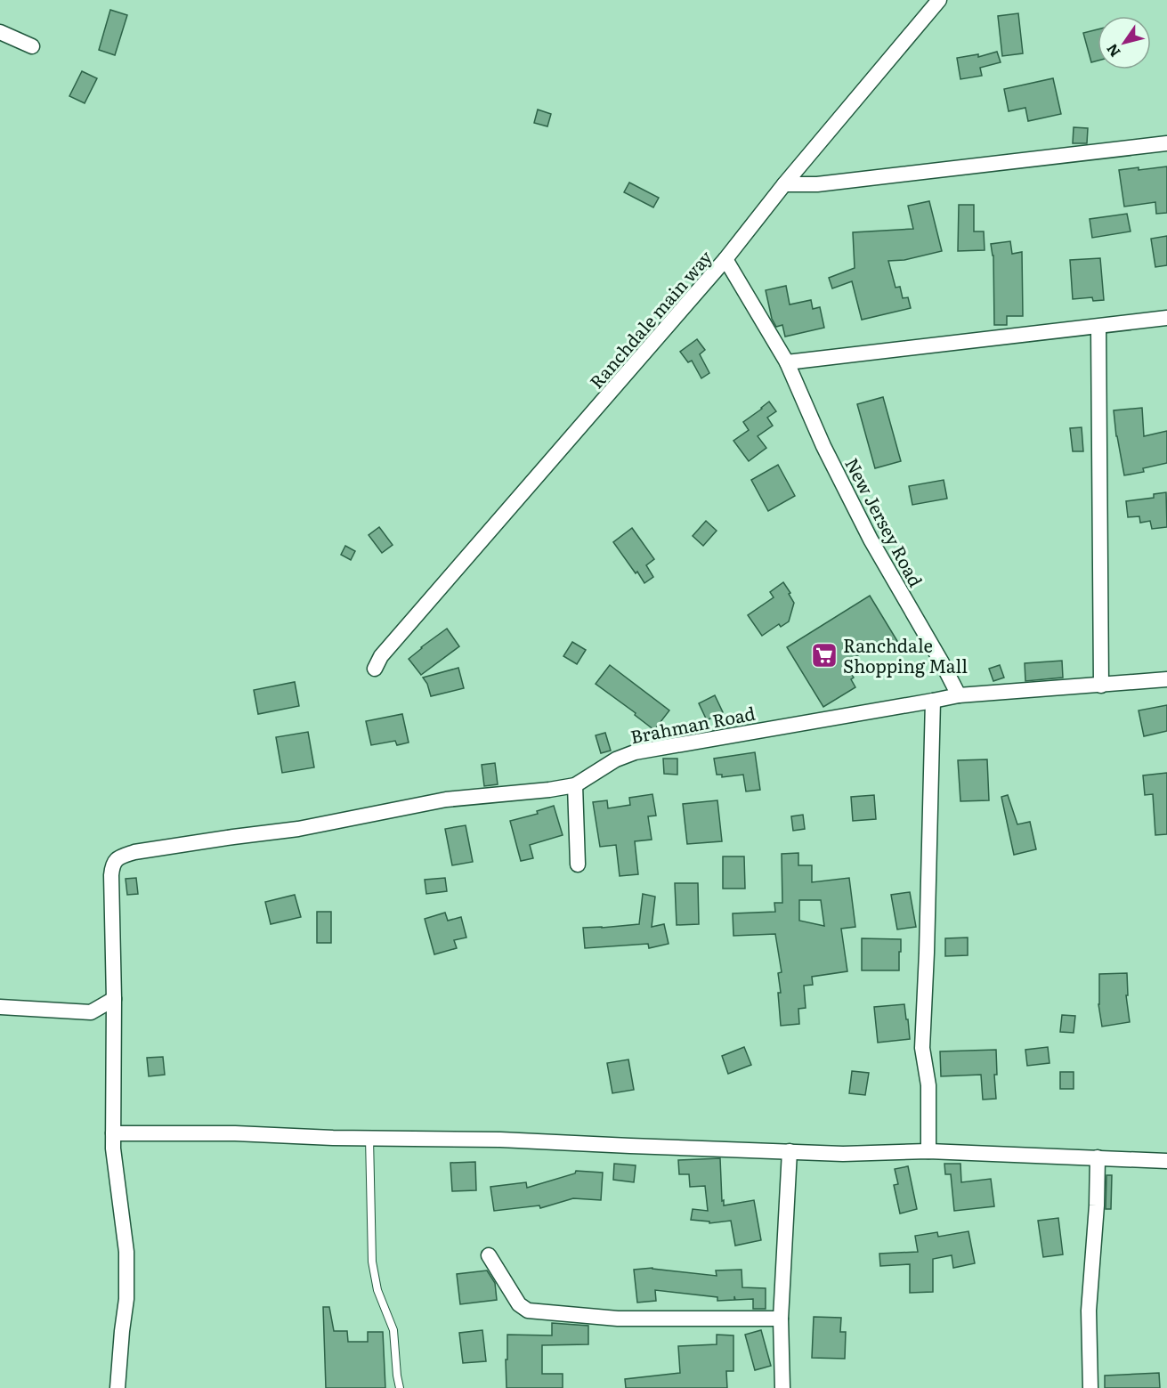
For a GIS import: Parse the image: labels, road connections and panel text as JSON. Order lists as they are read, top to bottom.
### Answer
{
  "streets": {
    "street": ["Ranchdale main way", "New Jersey Road", "Brahman Road"]
  },
  "crossings": [
    ["Ranchdale main way", "New Jersey Road"],
    ["New Jersey Road", "Brahman Road"]
  ],
  "places": {
    "supermarket": ["Ranchdale Shopping Mall"]
  },
  "north": "bottom left"
}
